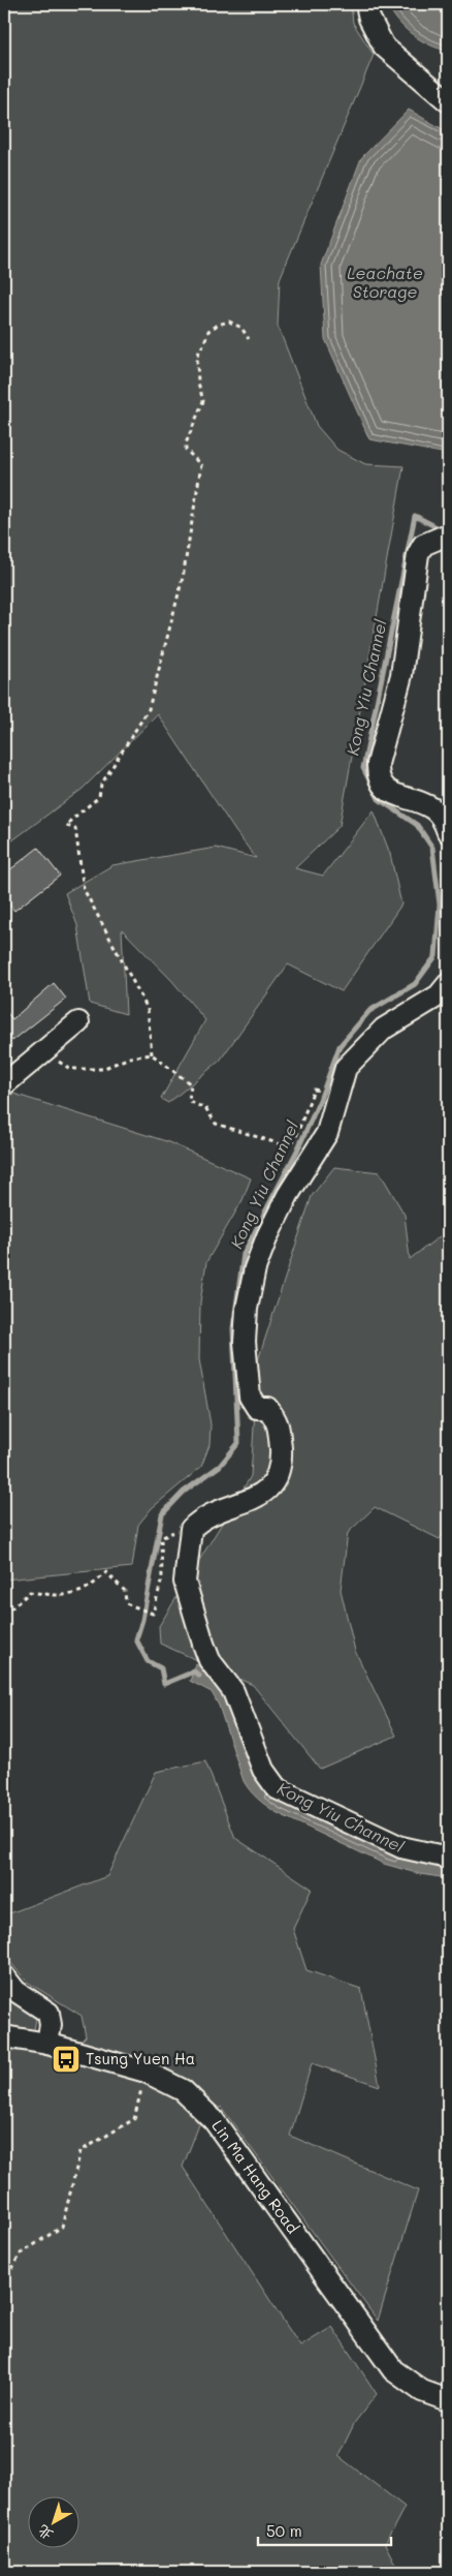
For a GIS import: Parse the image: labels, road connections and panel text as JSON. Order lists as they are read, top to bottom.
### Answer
{
  "streets": {
    "street": ["Lin Ma Hang Road"]
  },
  "water": ["Leachate Storage", "Kong Yiu Channel"],
  "places": {
    "bus stop": ["Tsung Yuen Ha"]
  },
  "scale_bar": "50 m",
  "north": "bottom left"
}
